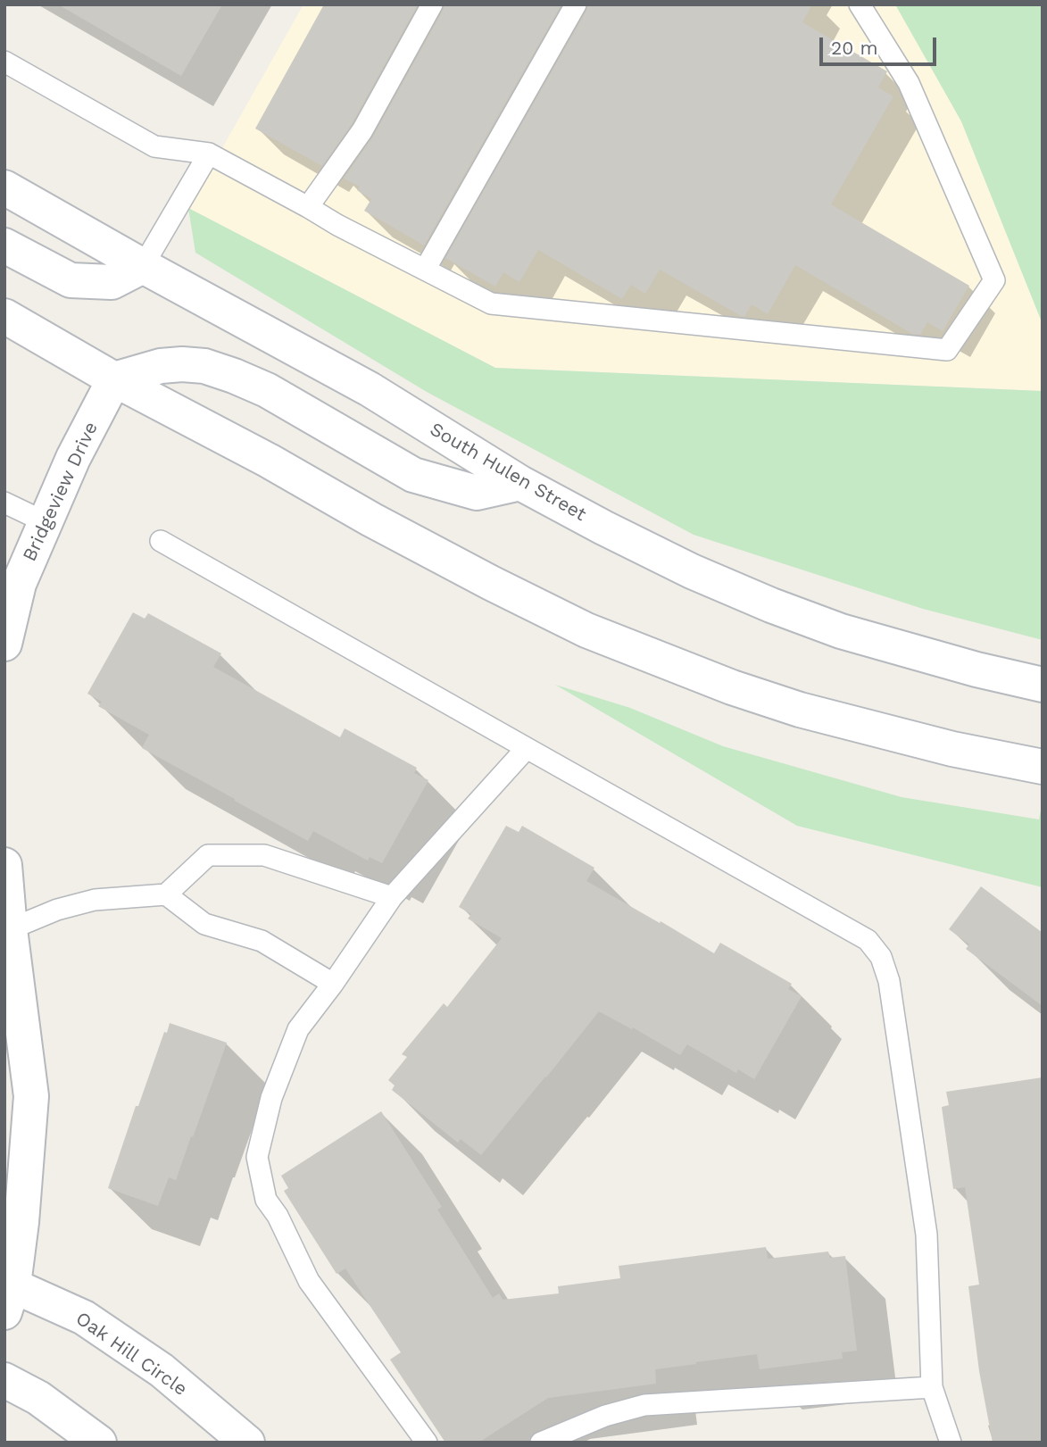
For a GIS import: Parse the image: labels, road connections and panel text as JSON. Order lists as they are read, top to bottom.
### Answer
{
  "streets": {
    "main road": ["South Hulen Street", "Bridgeview Drive", "Oak Hill Circle"]
  },
  "scale_bar": "20 m"
}
